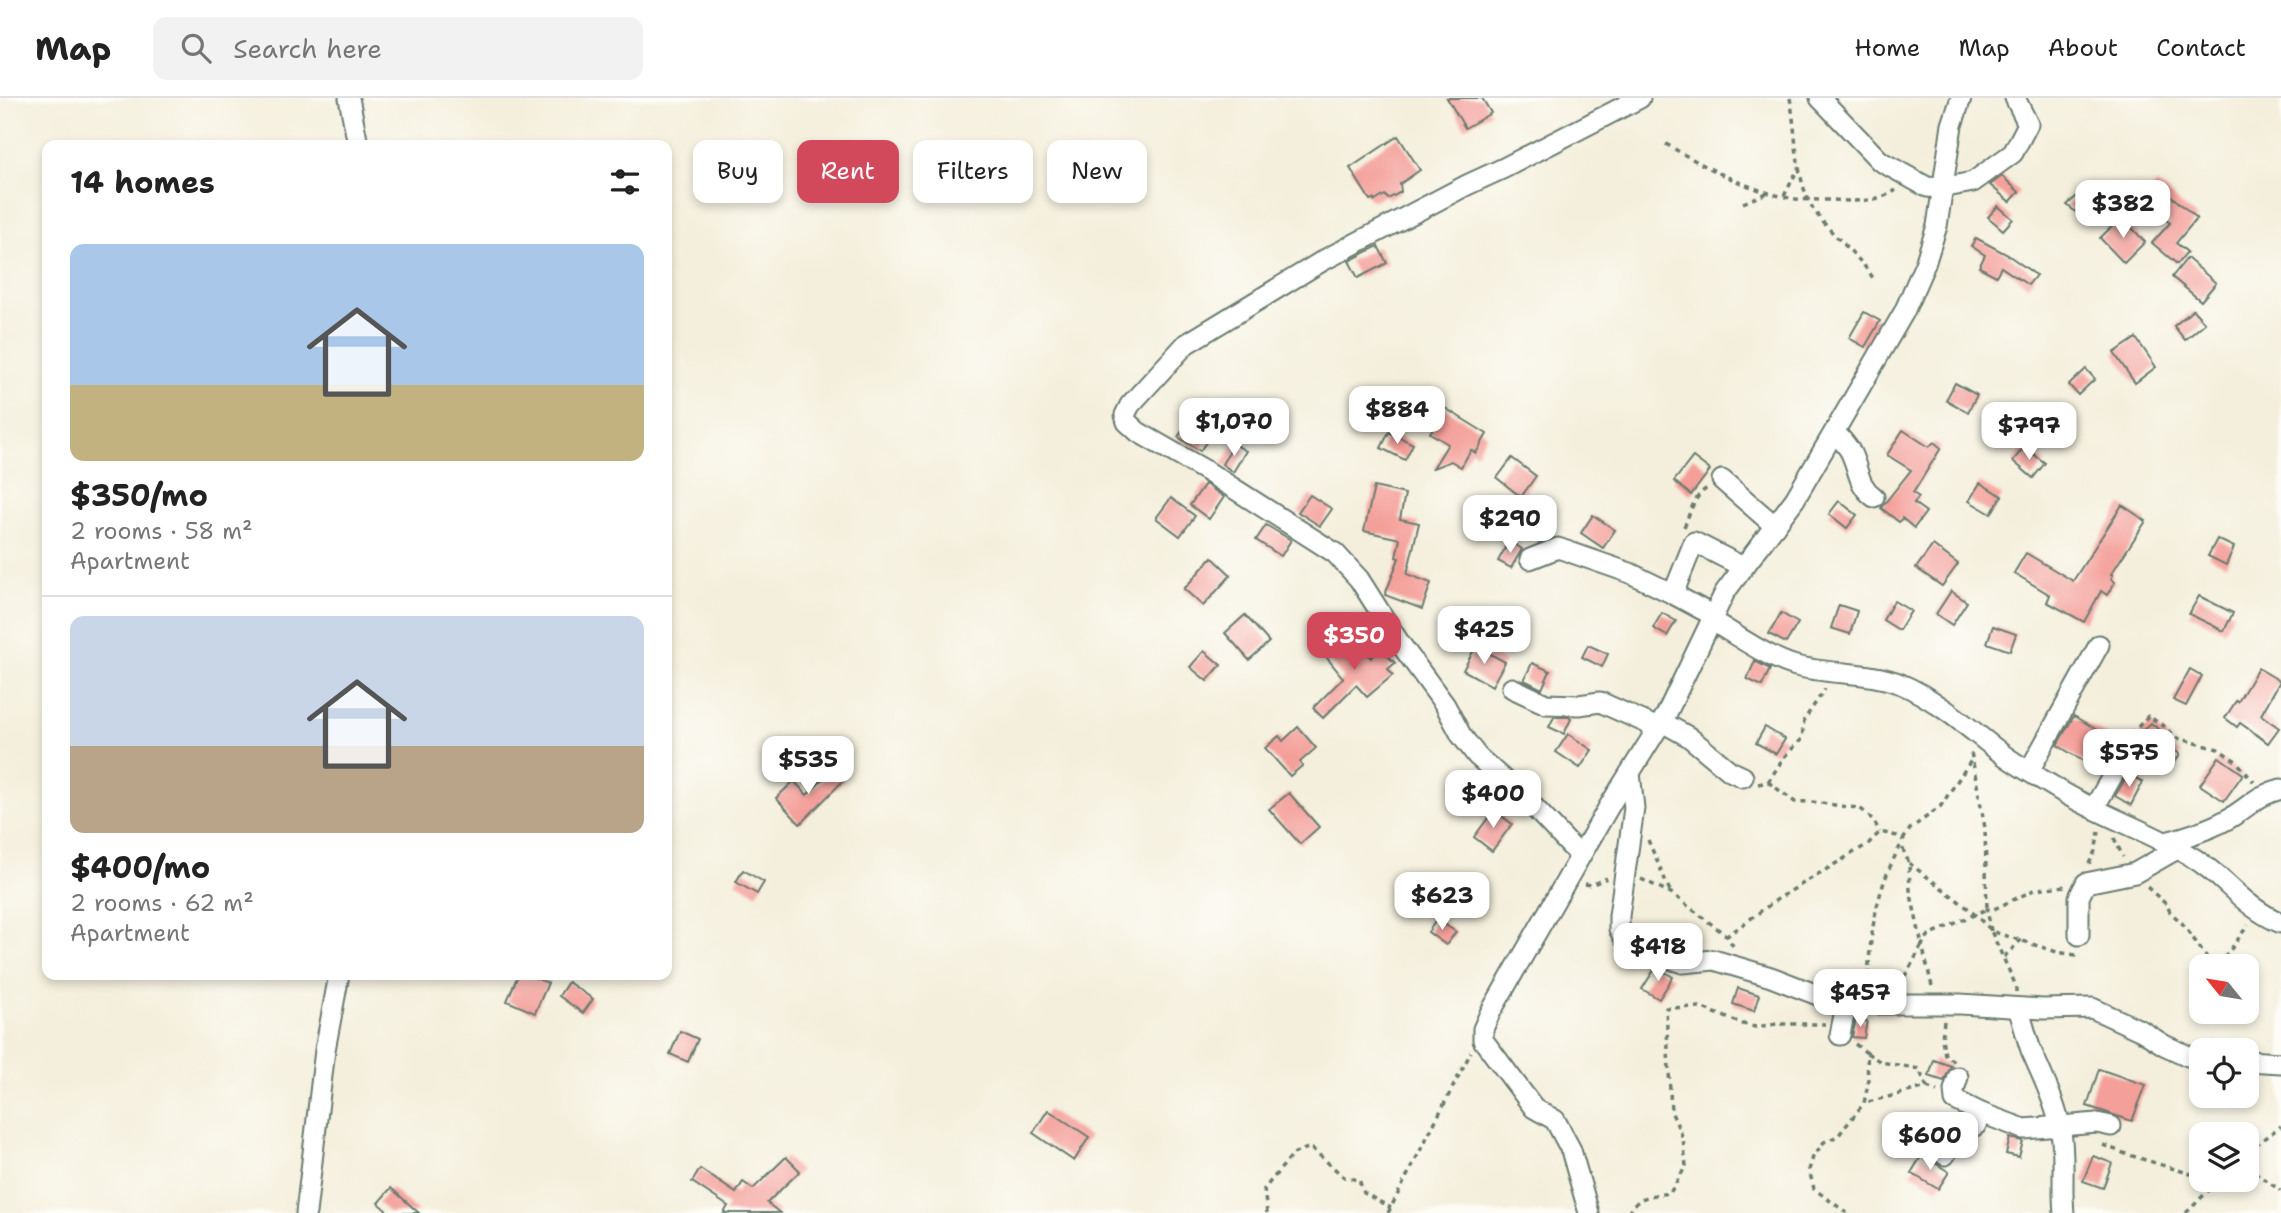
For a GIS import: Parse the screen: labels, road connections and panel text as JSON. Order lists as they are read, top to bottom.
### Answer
{
  "north": "top left",
  "page": {
    "header": "Map",
    "search": "Search here",
    "nav": [
      "Home",
      "Map",
      "About",
      "Contact"
    ],
    "chip": [
      "Buy",
      "Rent",
      "Filters",
      "New"
    ],
    "heading": "14 homes",
    "price": [
      "$382",
      "$884",
      "$1,070",
      "$797",
      "$290",
      "$425",
      "$350",
      "$575",
      "$535",
      "$400",
      "$623",
      "$418",
      "$457",
      "$600"
    ],
    "list": [
      {
        "name": "$350/mo",
        "note": "2 rooms · 58 m² · Apartment"
      },
      {
        "name": "$400/mo",
        "note": "2 rooms · 62 m² · Apartment"
      }
    ]
  }
}
